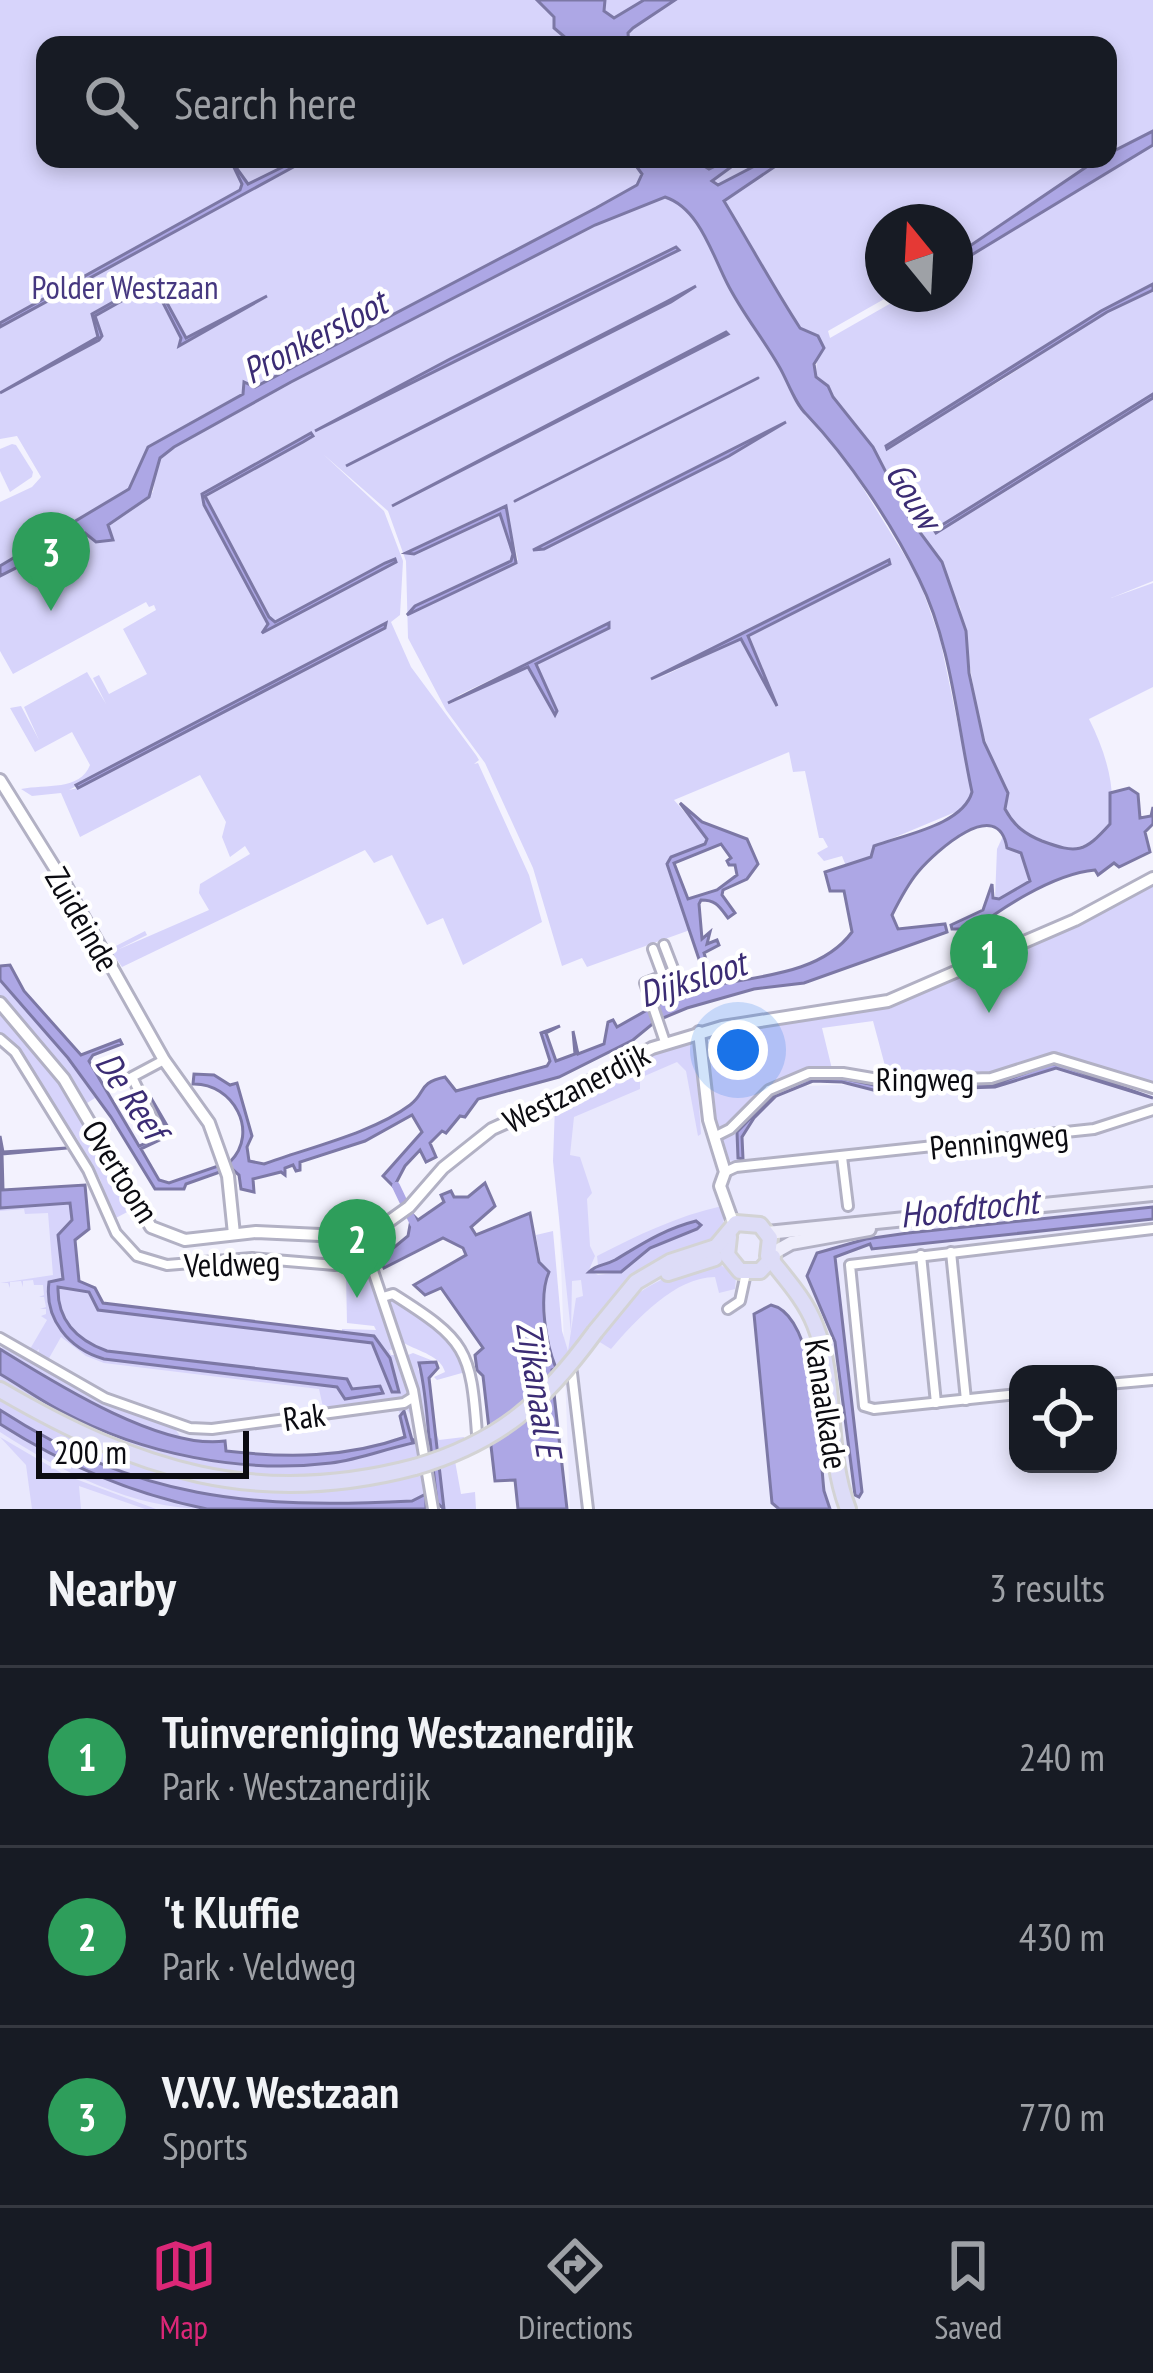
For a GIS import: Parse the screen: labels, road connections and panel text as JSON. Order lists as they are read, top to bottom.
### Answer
{
  "streets": {
    "main road": ["Kanaalkade"],
    "street": [
      "Zuideinde",
      "Ringweg",
      "Westzanerdijk",
      "Penningweg",
      "Overtoom",
      "Veldweg",
      "Rak"
    ]
  },
  "crossings": [
    ["Zuideinde", "Overtoom"],
    ["Westzanerdijk", "Overtoom"]
  ],
  "water": [
    "Pronkersloot",
    "Gouw",
    "Dijksloot",
    "De Reef",
    "Hoofdtocht",
    "Zijkanaal E"
  ],
  "parks": ["Polder Westzaan"],
  "scale_bar": "200 m",
  "north": "top",
  "page": {
    "search": "Search here",
    "pins": ["3", "1", "2"],
    "scale": "200 m",
    "heading": ["Nearby", "3 results"],
    "list": [
      {
        "mark": "1",
        "name": "Tuinvereniging Westzanerdijk",
        "note": "Park · Westzanerdijk",
        "value": "240 m"
      },
      {
        "mark": "2",
        "name": "'t Kluffie",
        "note": "Park · Veldweg",
        "value": "430 m"
      },
      {
        "mark": "3",
        "name": "V.V.V. Westzaan",
        "note": "Sports",
        "value": "770 m"
      }
    ],
    "nav": ["Map", "Directions", "Saved"]
  }
}
